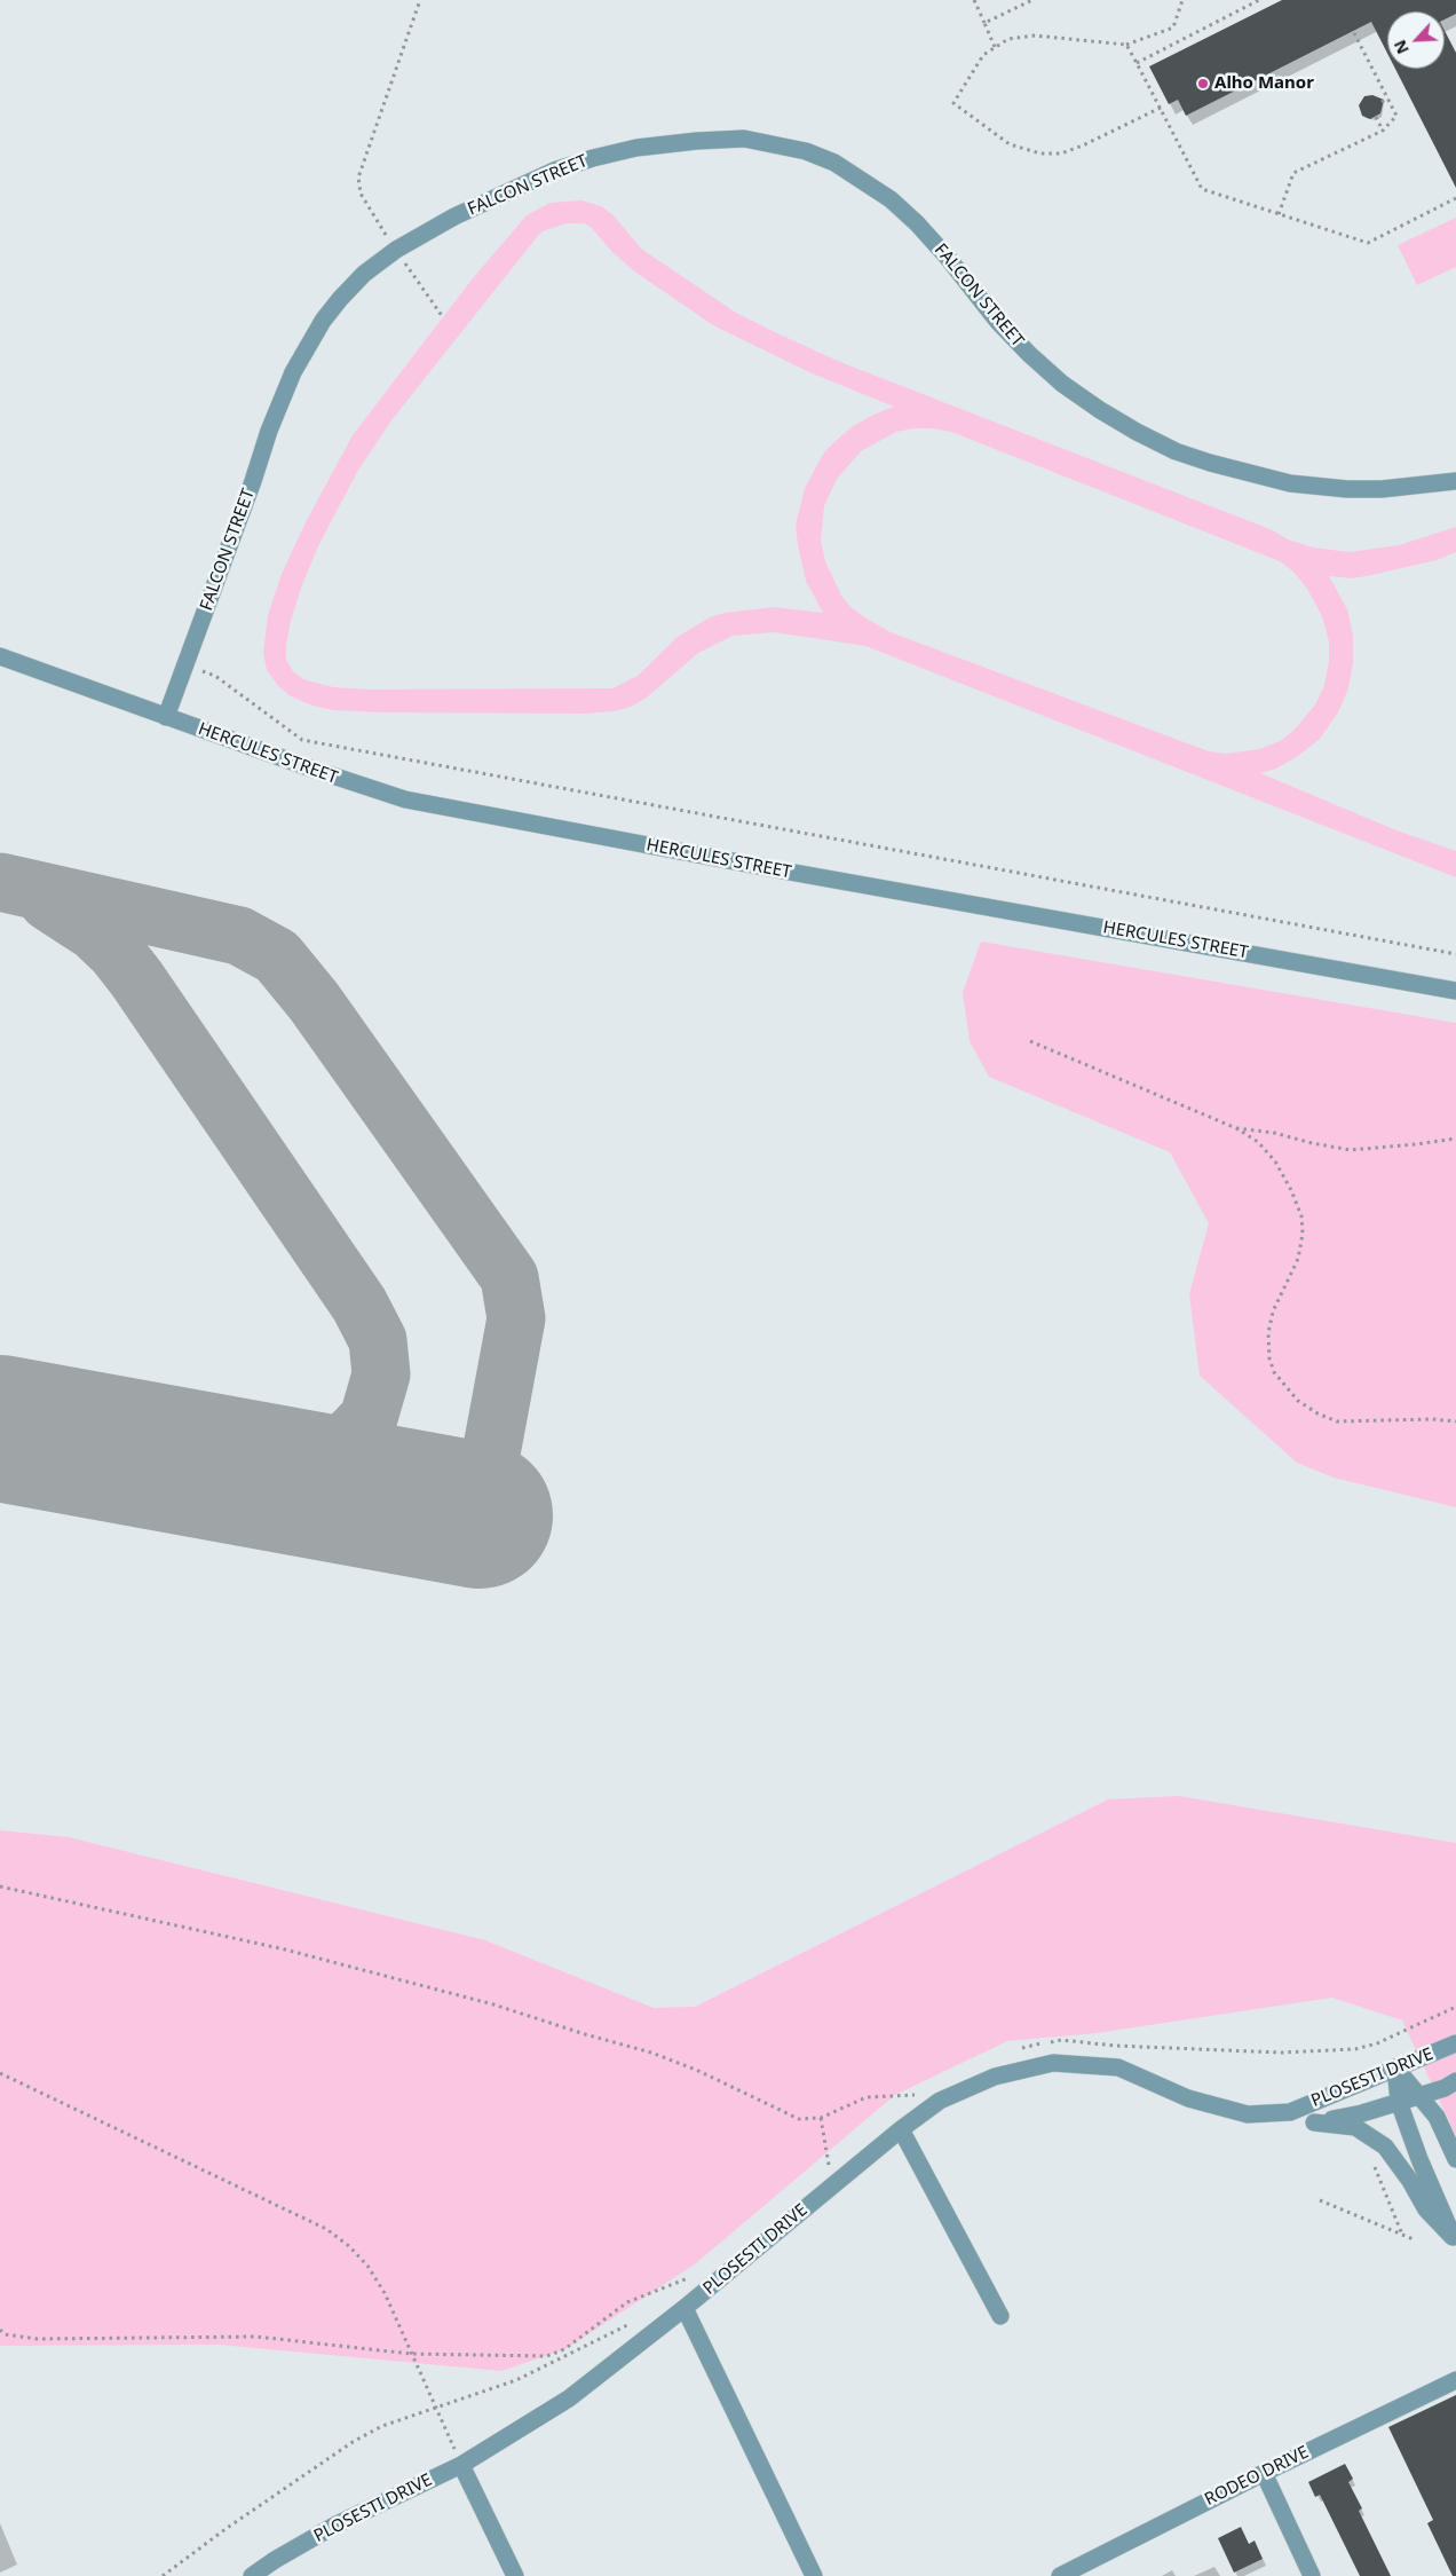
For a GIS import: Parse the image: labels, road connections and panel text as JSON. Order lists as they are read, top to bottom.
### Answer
{
  "streets": {
    "street": [
      "FALCON STREET",
      "HERCULES STREET",
      "PLOSESTI DRIVE",
      "RODEO DRIVE"
    ]
  },
  "crossings": [
    ["FALCON STREET", "HERCULES STREET"]
  ],
  "places": ["Alho Manor"],
  "north": "bottom left"
}
